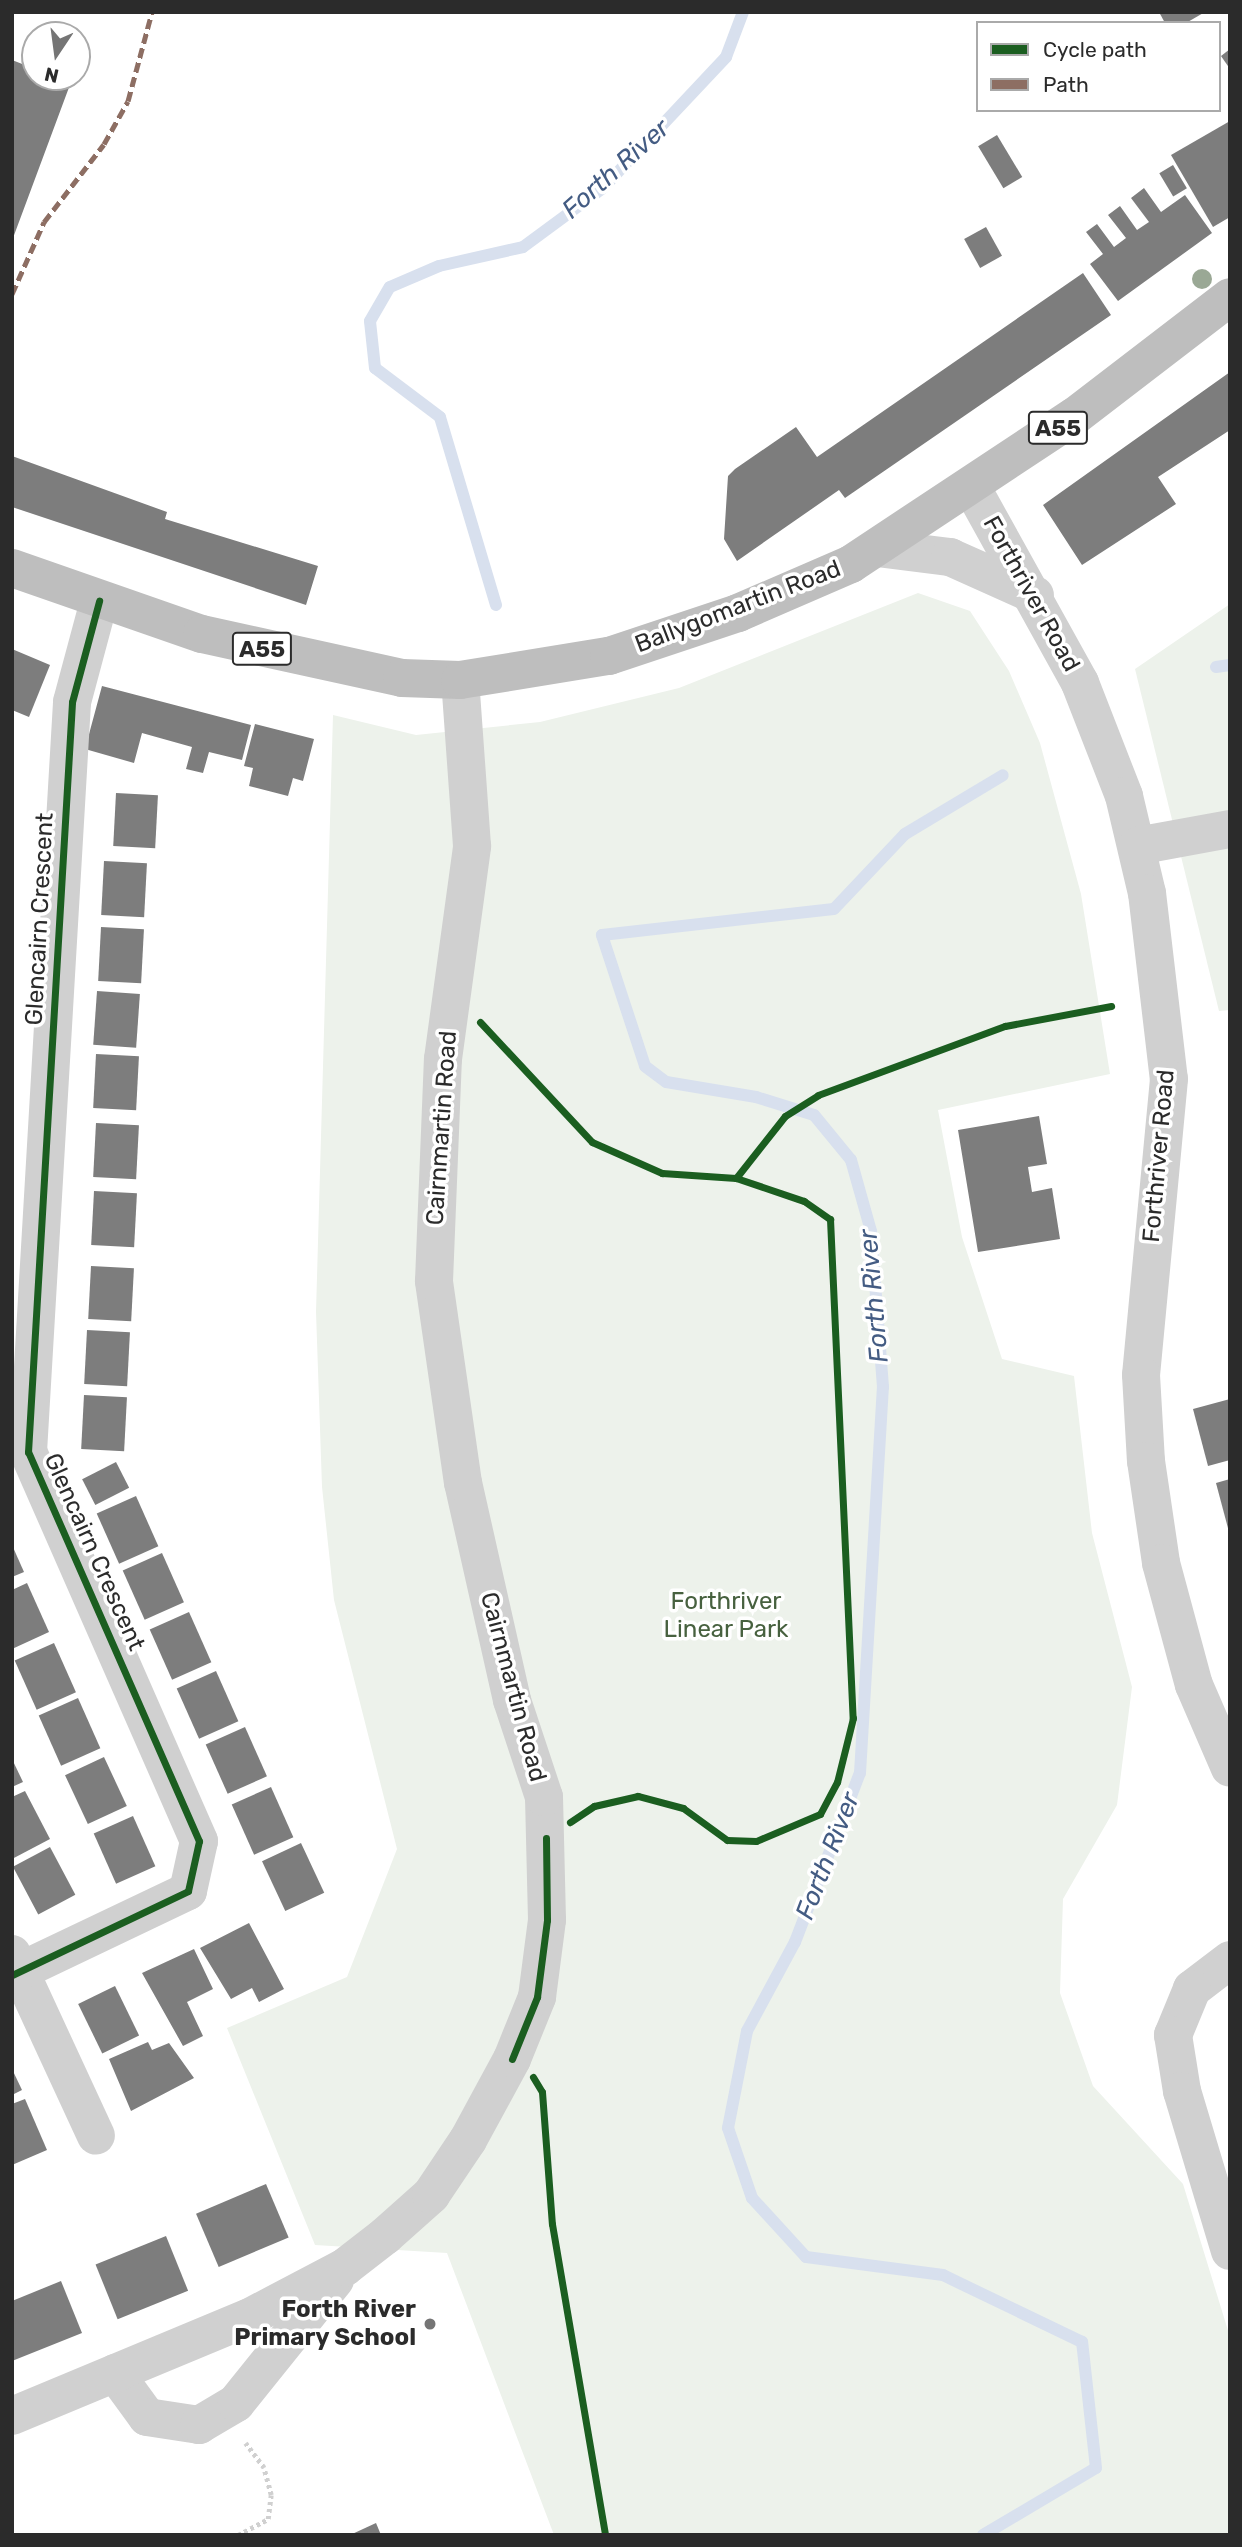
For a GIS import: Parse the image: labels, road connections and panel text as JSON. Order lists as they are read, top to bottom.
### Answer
{
  "streets": {
    "highway": ["A55", "Ballygomartin Road"],
    "street": ["Forthriver Road", "Glencairn Crescent", "Cairnmartin Road"]
  },
  "crossings": [
    ["Forthriver Road", "Ballygomartin Road"],
    ["Ballygomartin Road", "Glencairn Crescent"],
    ["Ballygomartin Road", "Cairnmartin Road"]
  ],
  "water": ["Forth River"],
  "parks": ["Forthriver Linear Park"],
  "places": ["Forth River Primary School"],
  "legend": ["Cycle path", "Path"],
  "north": "bottom"
}
